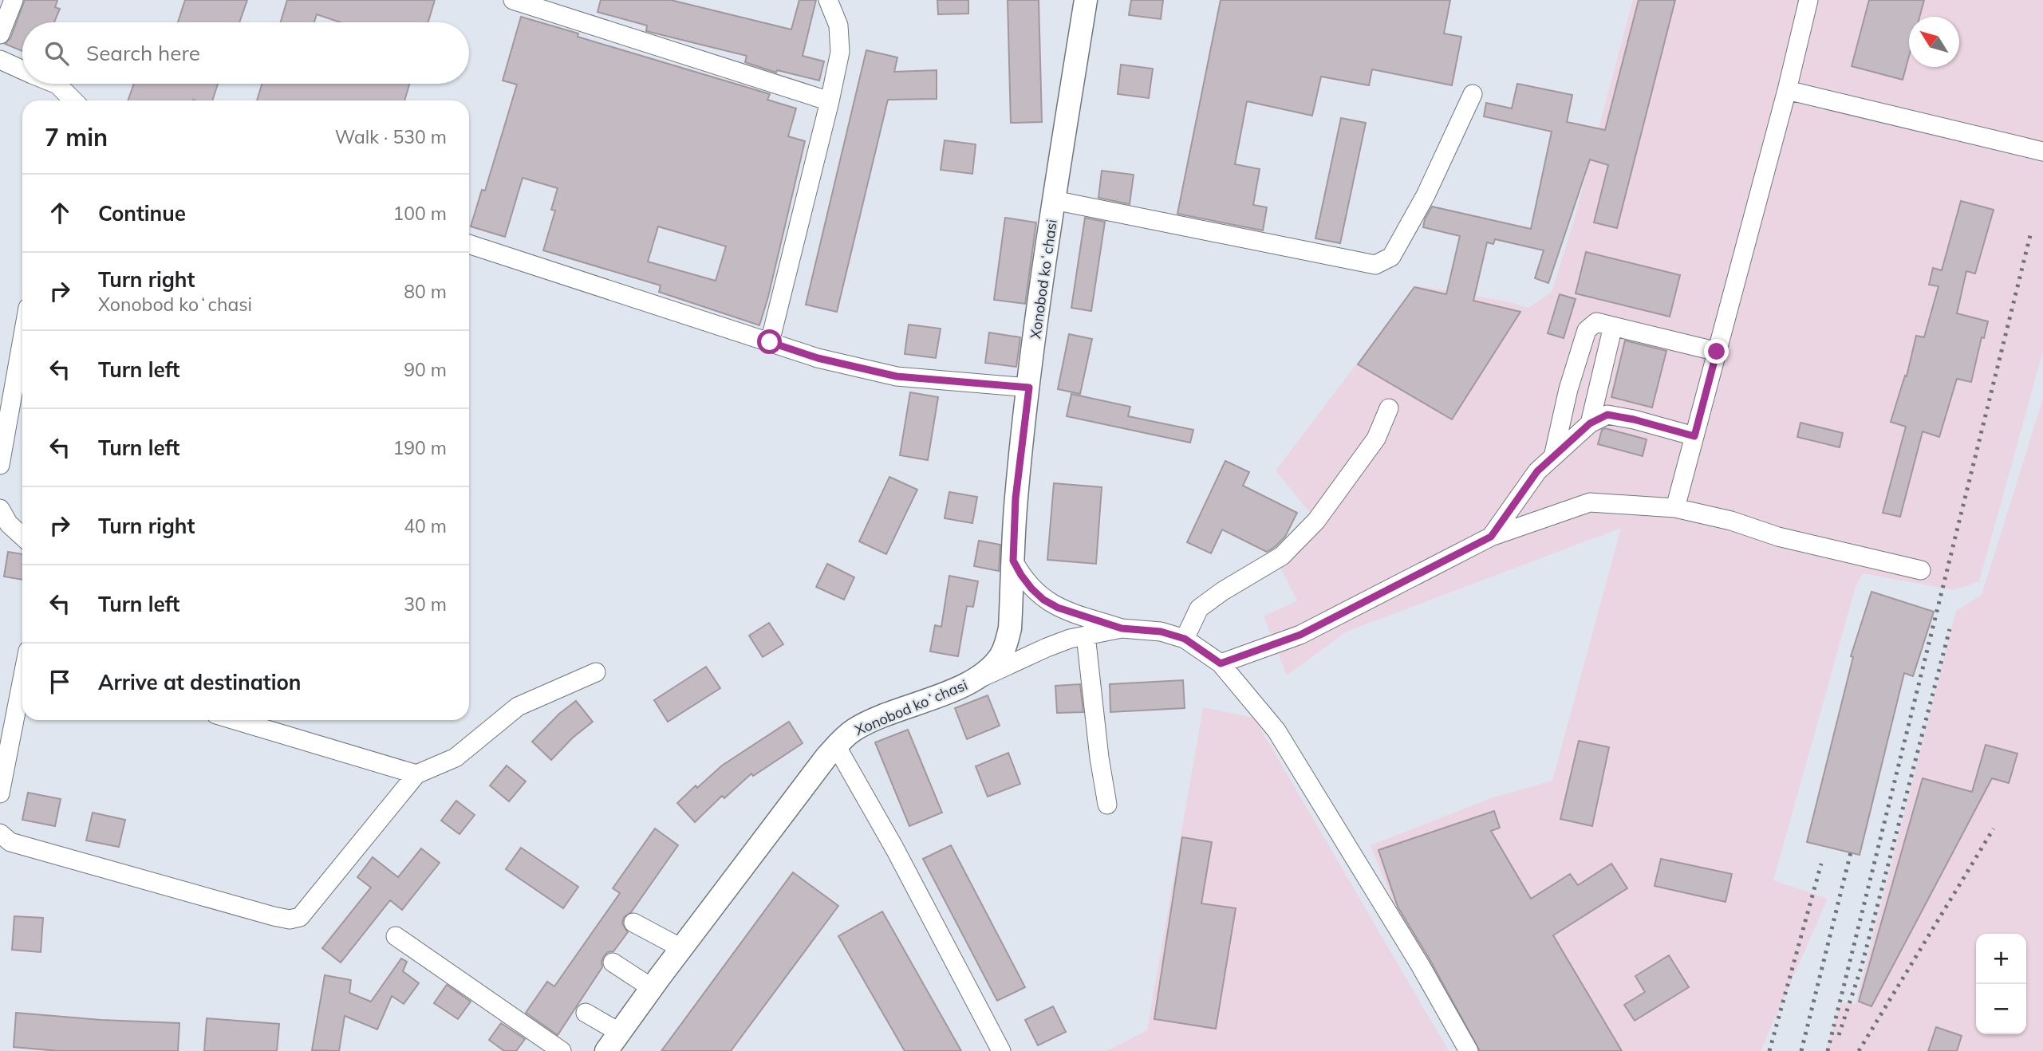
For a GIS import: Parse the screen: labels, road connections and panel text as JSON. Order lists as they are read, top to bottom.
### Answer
{
  "streets": {
    "main road": ["Xonobod koʻchasi"]
  },
  "north": "top left",
  "page": {
    "search": "Search here",
    "heading": ["7 min", "Walk · 530 m"],
    "list": [
      ["Continue", "100 m"],
      ["Turn right", "Xonobod koʻchasi", "80 m"],
      ["Turn left", "90 m"],
      ["Turn left", "190 m"],
      ["Turn right", "40 m"],
      ["Turn left", "30 m"],
      "Arrive at destination"
    ],
    "map_buttons": ["+", "−"]
  }
}
